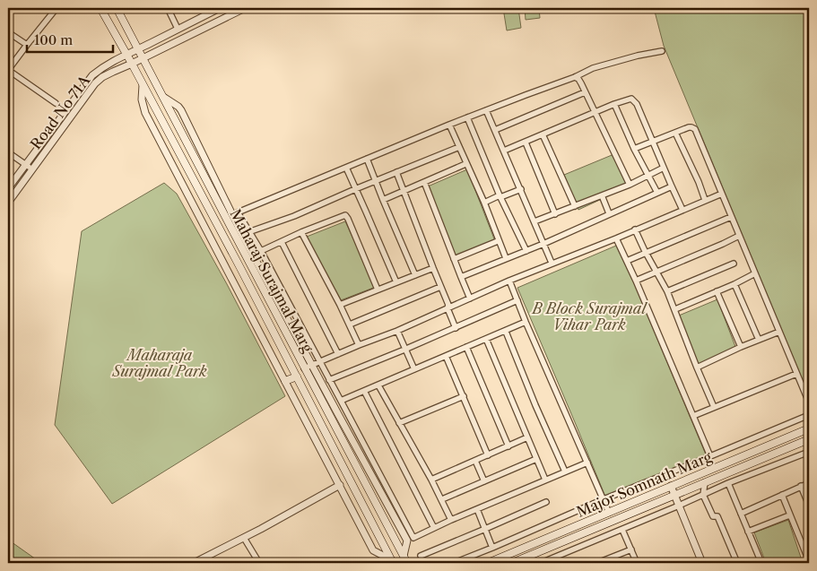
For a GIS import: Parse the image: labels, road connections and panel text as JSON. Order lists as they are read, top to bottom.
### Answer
{
  "streets": {
    "main road": ["Maharaj Surajmal Marg", "Major Somnath Marg"],
    "street": ["Road No 71A"]
  },
  "crossings": [
    ["Road No 71A", "Maharaj Surajmal Marg"]
  ],
  "parks": ["B Block Surajmal Vihar Park", "Maharaja Surajmal Park"],
  "scale_bar": "100 m"
}
